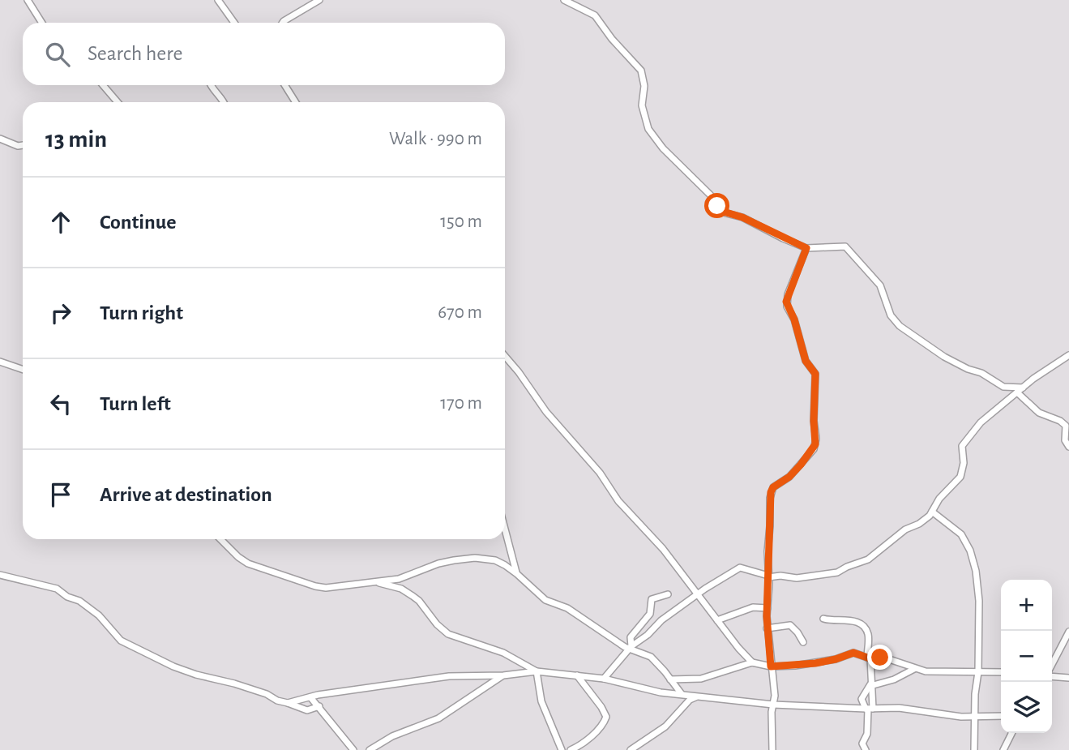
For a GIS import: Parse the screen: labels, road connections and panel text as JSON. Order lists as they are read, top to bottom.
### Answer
{
  "page": {
    "search": "Search here",
    "heading": ["13 min", "Walk · 990 m"],
    "list": [
      ["Continue", "150 m"],
      ["Turn right", "670 m"],
      ["Turn left", "170 m"],
      "Arrive at destination"
    ],
    "map_buttons": ["+", "−"]
  }
}
